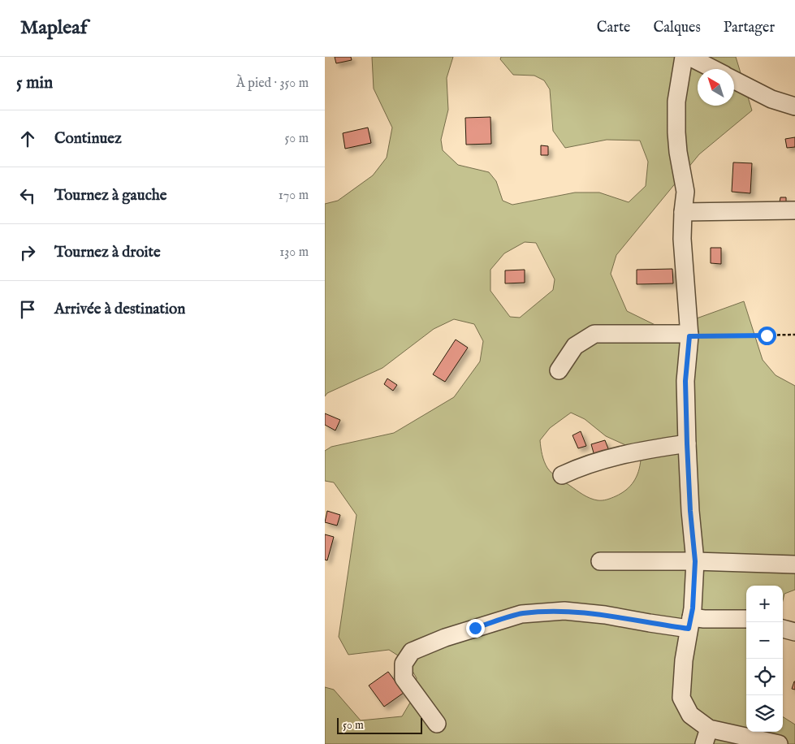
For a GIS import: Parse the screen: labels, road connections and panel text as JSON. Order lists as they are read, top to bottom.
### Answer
{
  "scale_bar": "50 m",
  "north": "top left",
  "page": {
    "header": "Mapleaf",
    "nav": ["Carte", "Calques", "Partager"],
    "heading": ["5 min", "À pied · 350 m"],
    "list": [
      ["Continuez", "50 m"],
      ["Tournez à gauche", "170 m"],
      ["Tournez à droite", "130 m"],
      "Arrivée à destination"
    ],
    "map_buttons": ["+", "−"],
    "scale": "50 m"
  }
}
